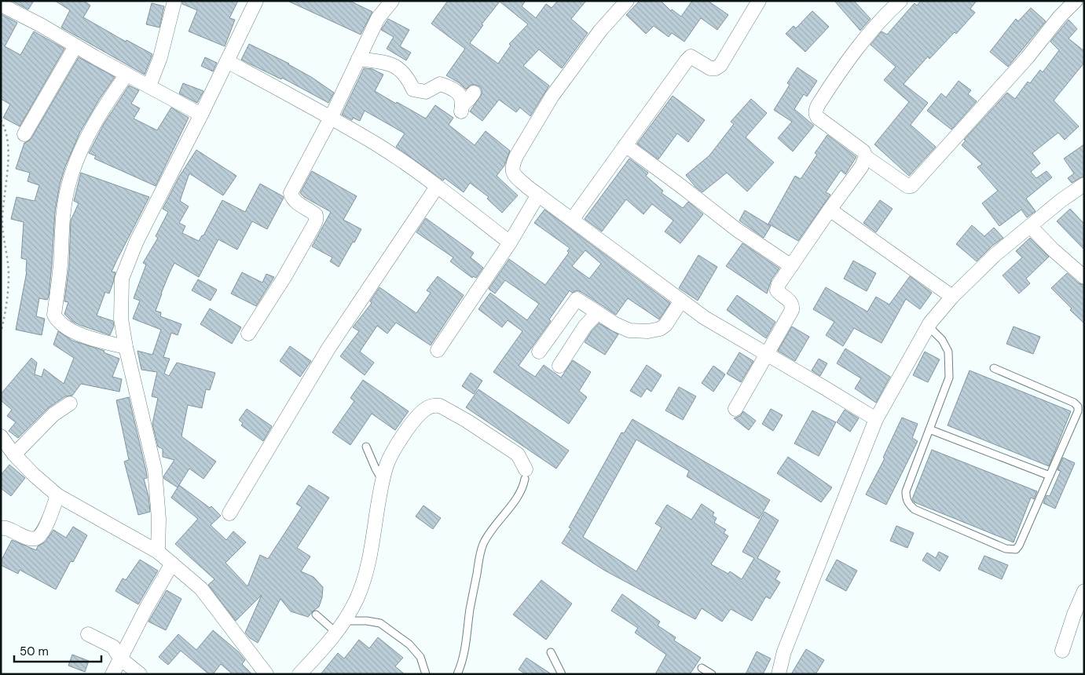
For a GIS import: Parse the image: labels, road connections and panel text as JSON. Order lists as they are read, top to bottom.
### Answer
{
  "scale_bar": "50 m"
}
